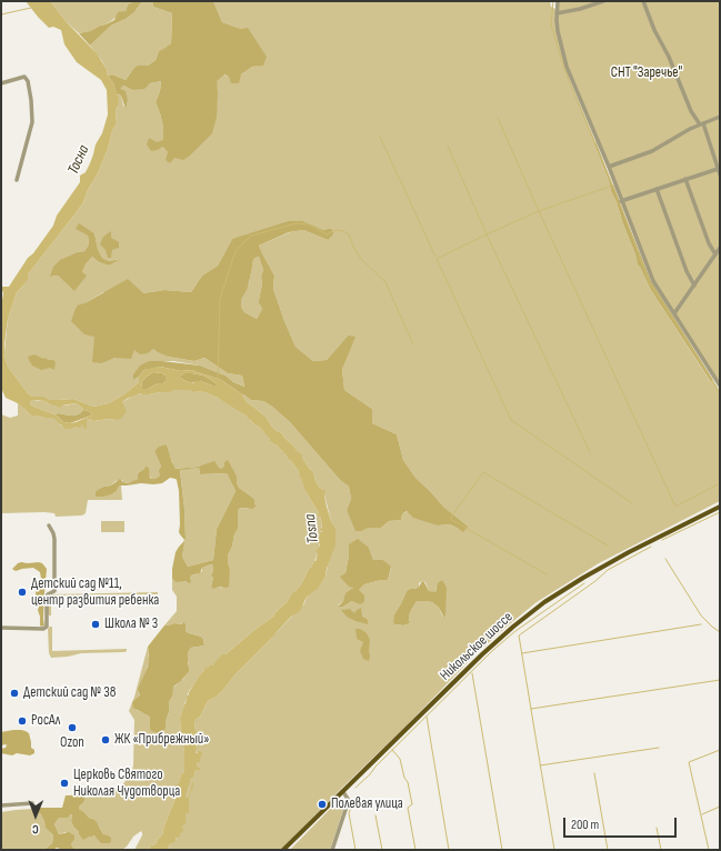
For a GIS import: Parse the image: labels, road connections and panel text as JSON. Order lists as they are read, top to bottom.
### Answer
{
  "streets": {
    "main road": ["Никольское шоссе"]
  },
  "water": ["Тосна", "Tosna"],
  "parks": ["СНТ \"Заречье\""],
  "places": [
    "Детский сад №11, центр развития ребенка",
    "Школа № 3",
    "Детский сад № 38",
    "РосАл",
    "Ozon",
    "ЖК «Прибрежный»",
    "Церковь Святого Николая Чудотворца",
    "Полевая улица"
  ],
  "scale_bar": "200 m",
  "north": "bottom"
}
